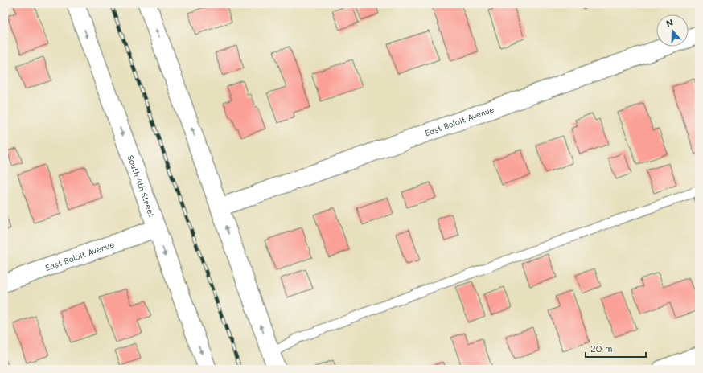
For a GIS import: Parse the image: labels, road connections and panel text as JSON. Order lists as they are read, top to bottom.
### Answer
{
  "streets": {
    "street": ["East Beloit Avenue", "South 4th Street"]
  },
  "crossings": [
    ["East Beloit Avenue", "South 4th Street"]
  ],
  "scale_bar": "20 m",
  "north": "top"
}
